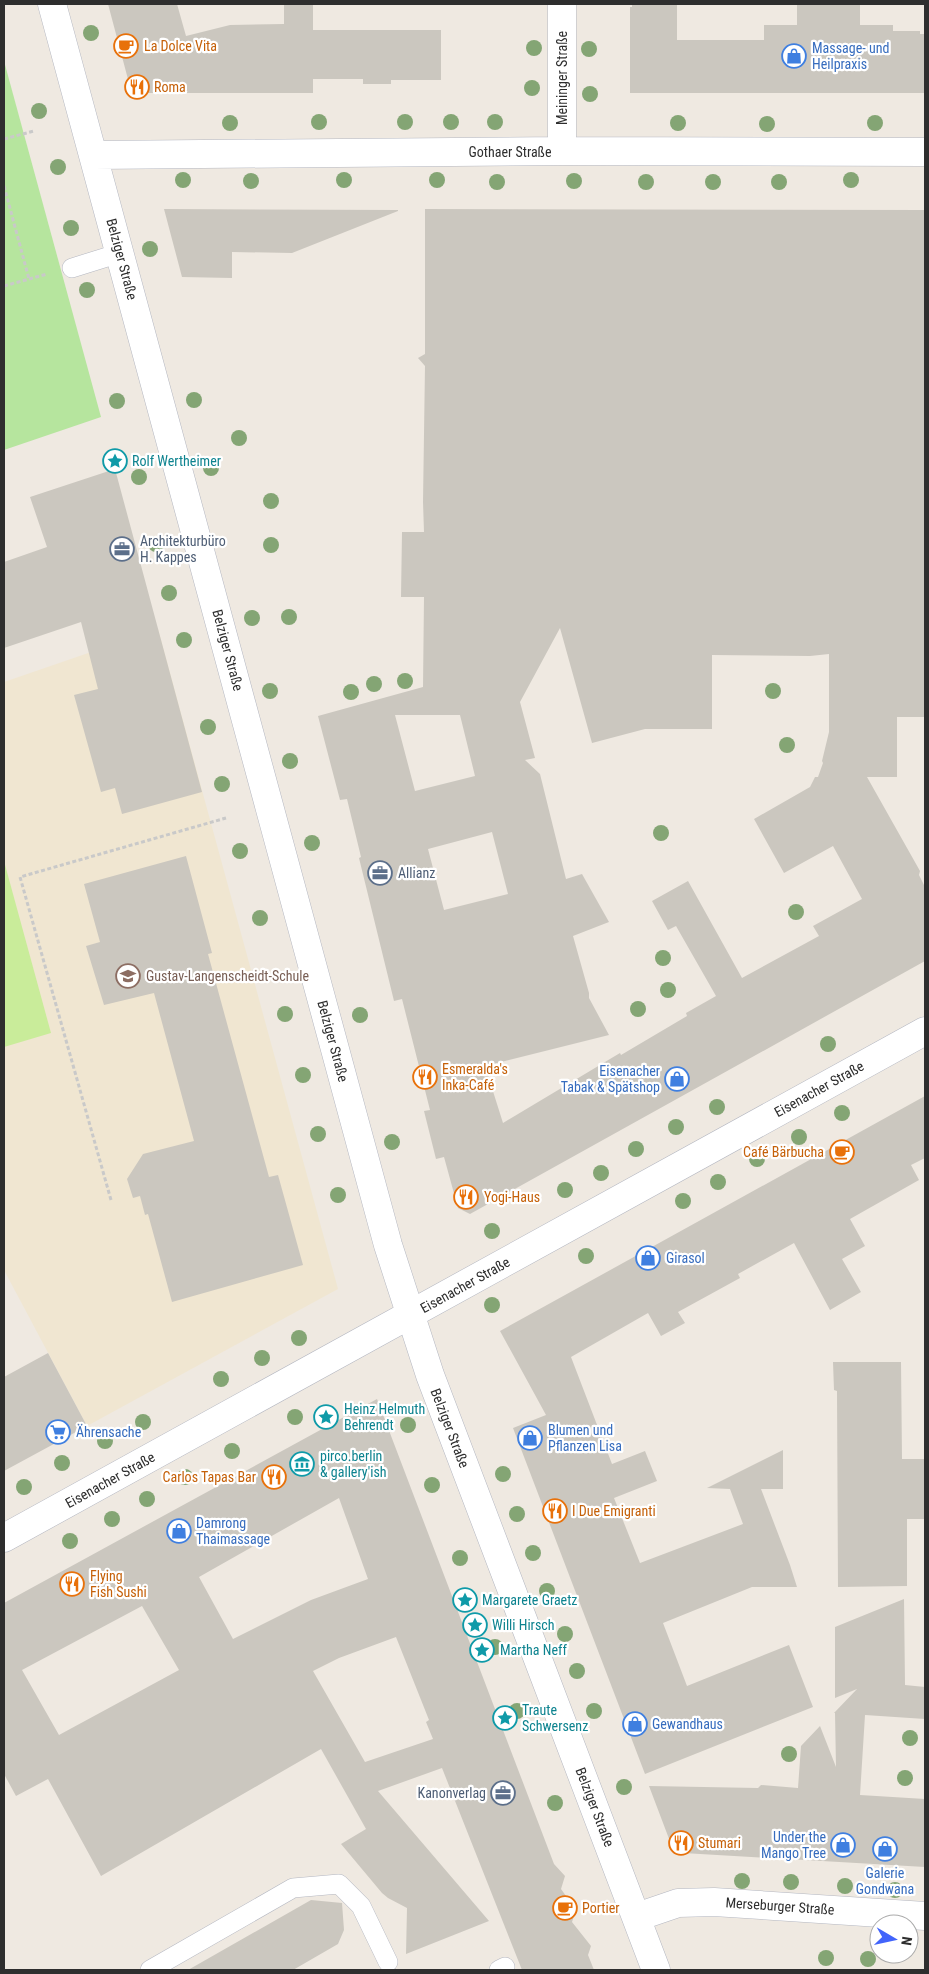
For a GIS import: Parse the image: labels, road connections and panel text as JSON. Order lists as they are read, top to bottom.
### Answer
{
  "streets": {
    "street": [
      "Meininger Straße",
      "Gothaer Straße",
      "Belziger Straße",
      "Eisenacher Straße",
      "Merseburger Straße"
    ]
  },
  "crossings": [
    ["Meininger Straße", "Gothaer Straße"],
    ["Gothaer Straße", "Belziger Straße"],
    ["Belziger Straße", "Eisenacher Straße"],
    ["Belziger Straße", "Merseburger Straße"]
  ],
  "places": {
    "cafe": ["La Dolce Vita", "Café Bärbucha", "Portier"],
    "shop": [
      "Massage- und Heilpraxis",
      "Eisenacher Tabak & Spätshop",
      "Girasol",
      "Blumen und Pflanzen Lisa",
      "Damrong Thaimassage",
      "Gewandhaus",
      "Under the Mango Tree",
      "Galerie Gondwana"
    ],
    "restaurant": [
      "Roma",
      "Esmeralda's Inka-Café",
      "Yogi-Haus",
      "Carlos Tapas Bar",
      "I Due Emigranti",
      "Flying Fish Sushi",
      "Stumari"
    ],
    "place": [
      "Rolf Wertheimer",
      "Heinz Helmuth Behrendt",
      "Margarete Graetz",
      "Willi Hirsch",
      "Martha Neff",
      "Traute Schwersenz"
    ],
    "office": ["Architekturbüro H. Kappes", "Allianz", "Kanonverlag"],
    "school or university": ["Gustav-Langenscheidt-Schule"],
    "supermarket": ["Ährensache"],
    "museum": ["pirco.berlin & gallery'ish"]
  },
  "north": "right"
}
